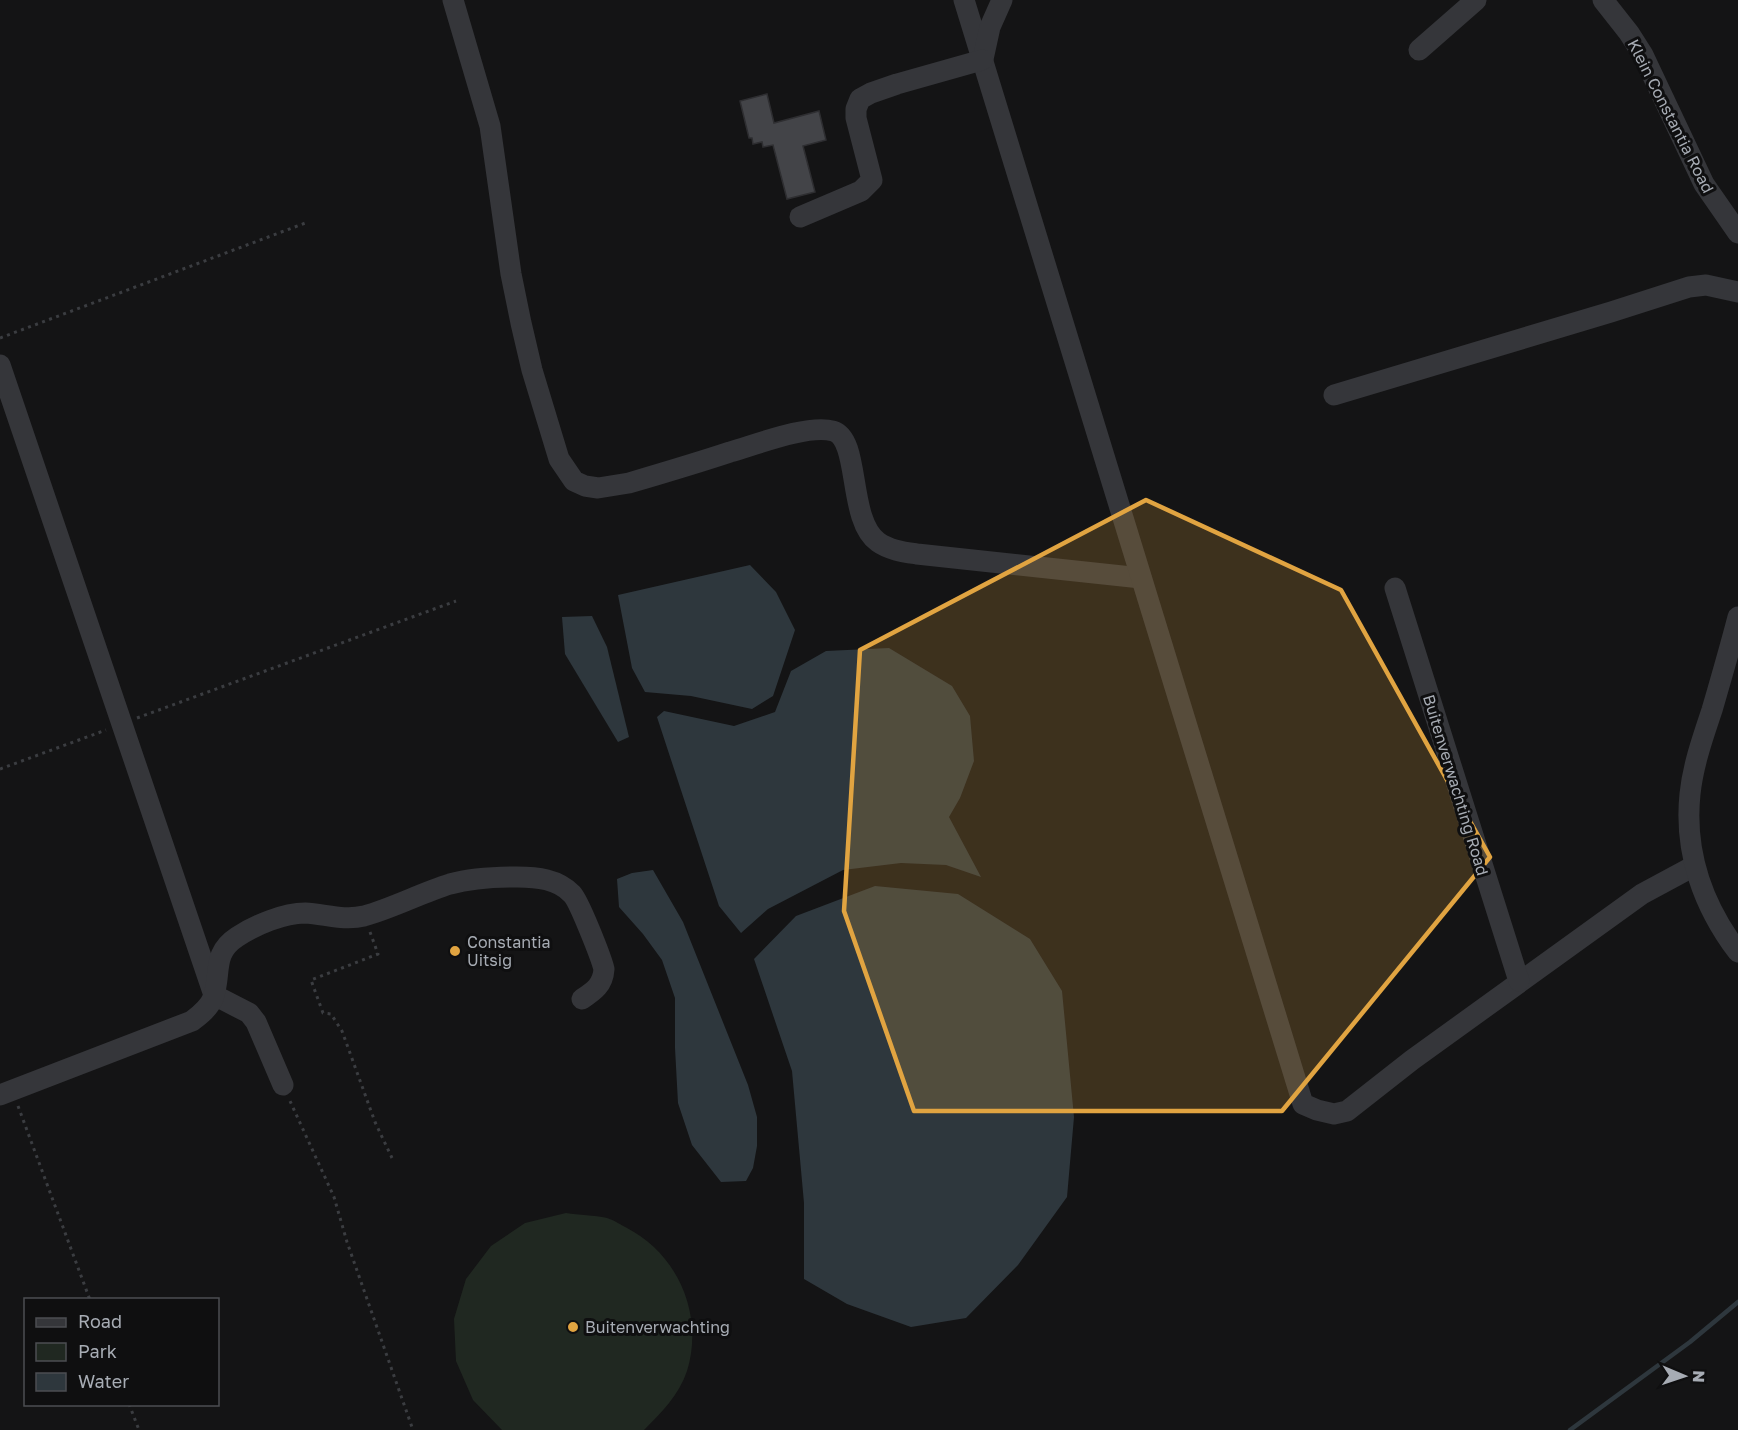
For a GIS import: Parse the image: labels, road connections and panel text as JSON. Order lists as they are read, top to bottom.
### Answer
{
  "streets": {
    "street": ["Klein Constantia Road", "Buitenverwachting Road"]
  },
  "places": ["Constantia Uitsig", "Buitenverwachting"],
  "legend": ["Road", "Park", "Water"],
  "north": "right"
}
